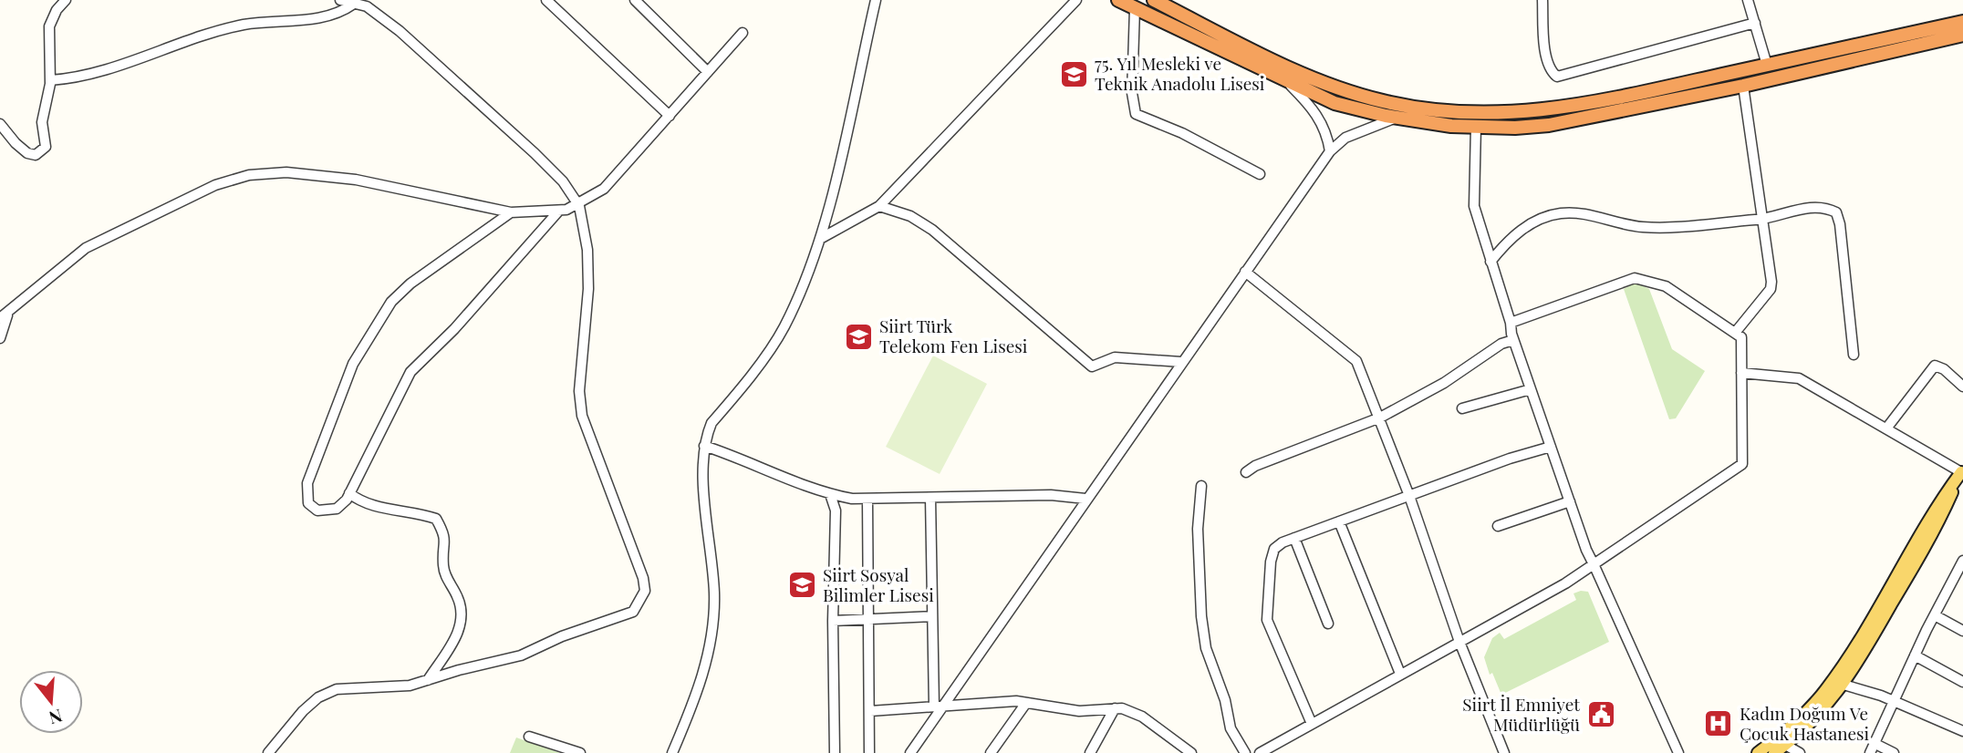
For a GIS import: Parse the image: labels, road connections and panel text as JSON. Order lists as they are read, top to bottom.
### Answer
{
  "places": {
    "school or university": ["75. Yıl Mesleki ve Teknik Anadolu Lisesi", "Siirt Türk Telekom Fen Lisesi", "Siirt Sosyal Bilimler Lisesi"],
    "public building": ["Siirt İl Emniyet Müdürlüğü"],
    "hospital": ["Kadın Doğum Ve Çocuk Hastanesi"]
  },
  "north": "bottom"
}
